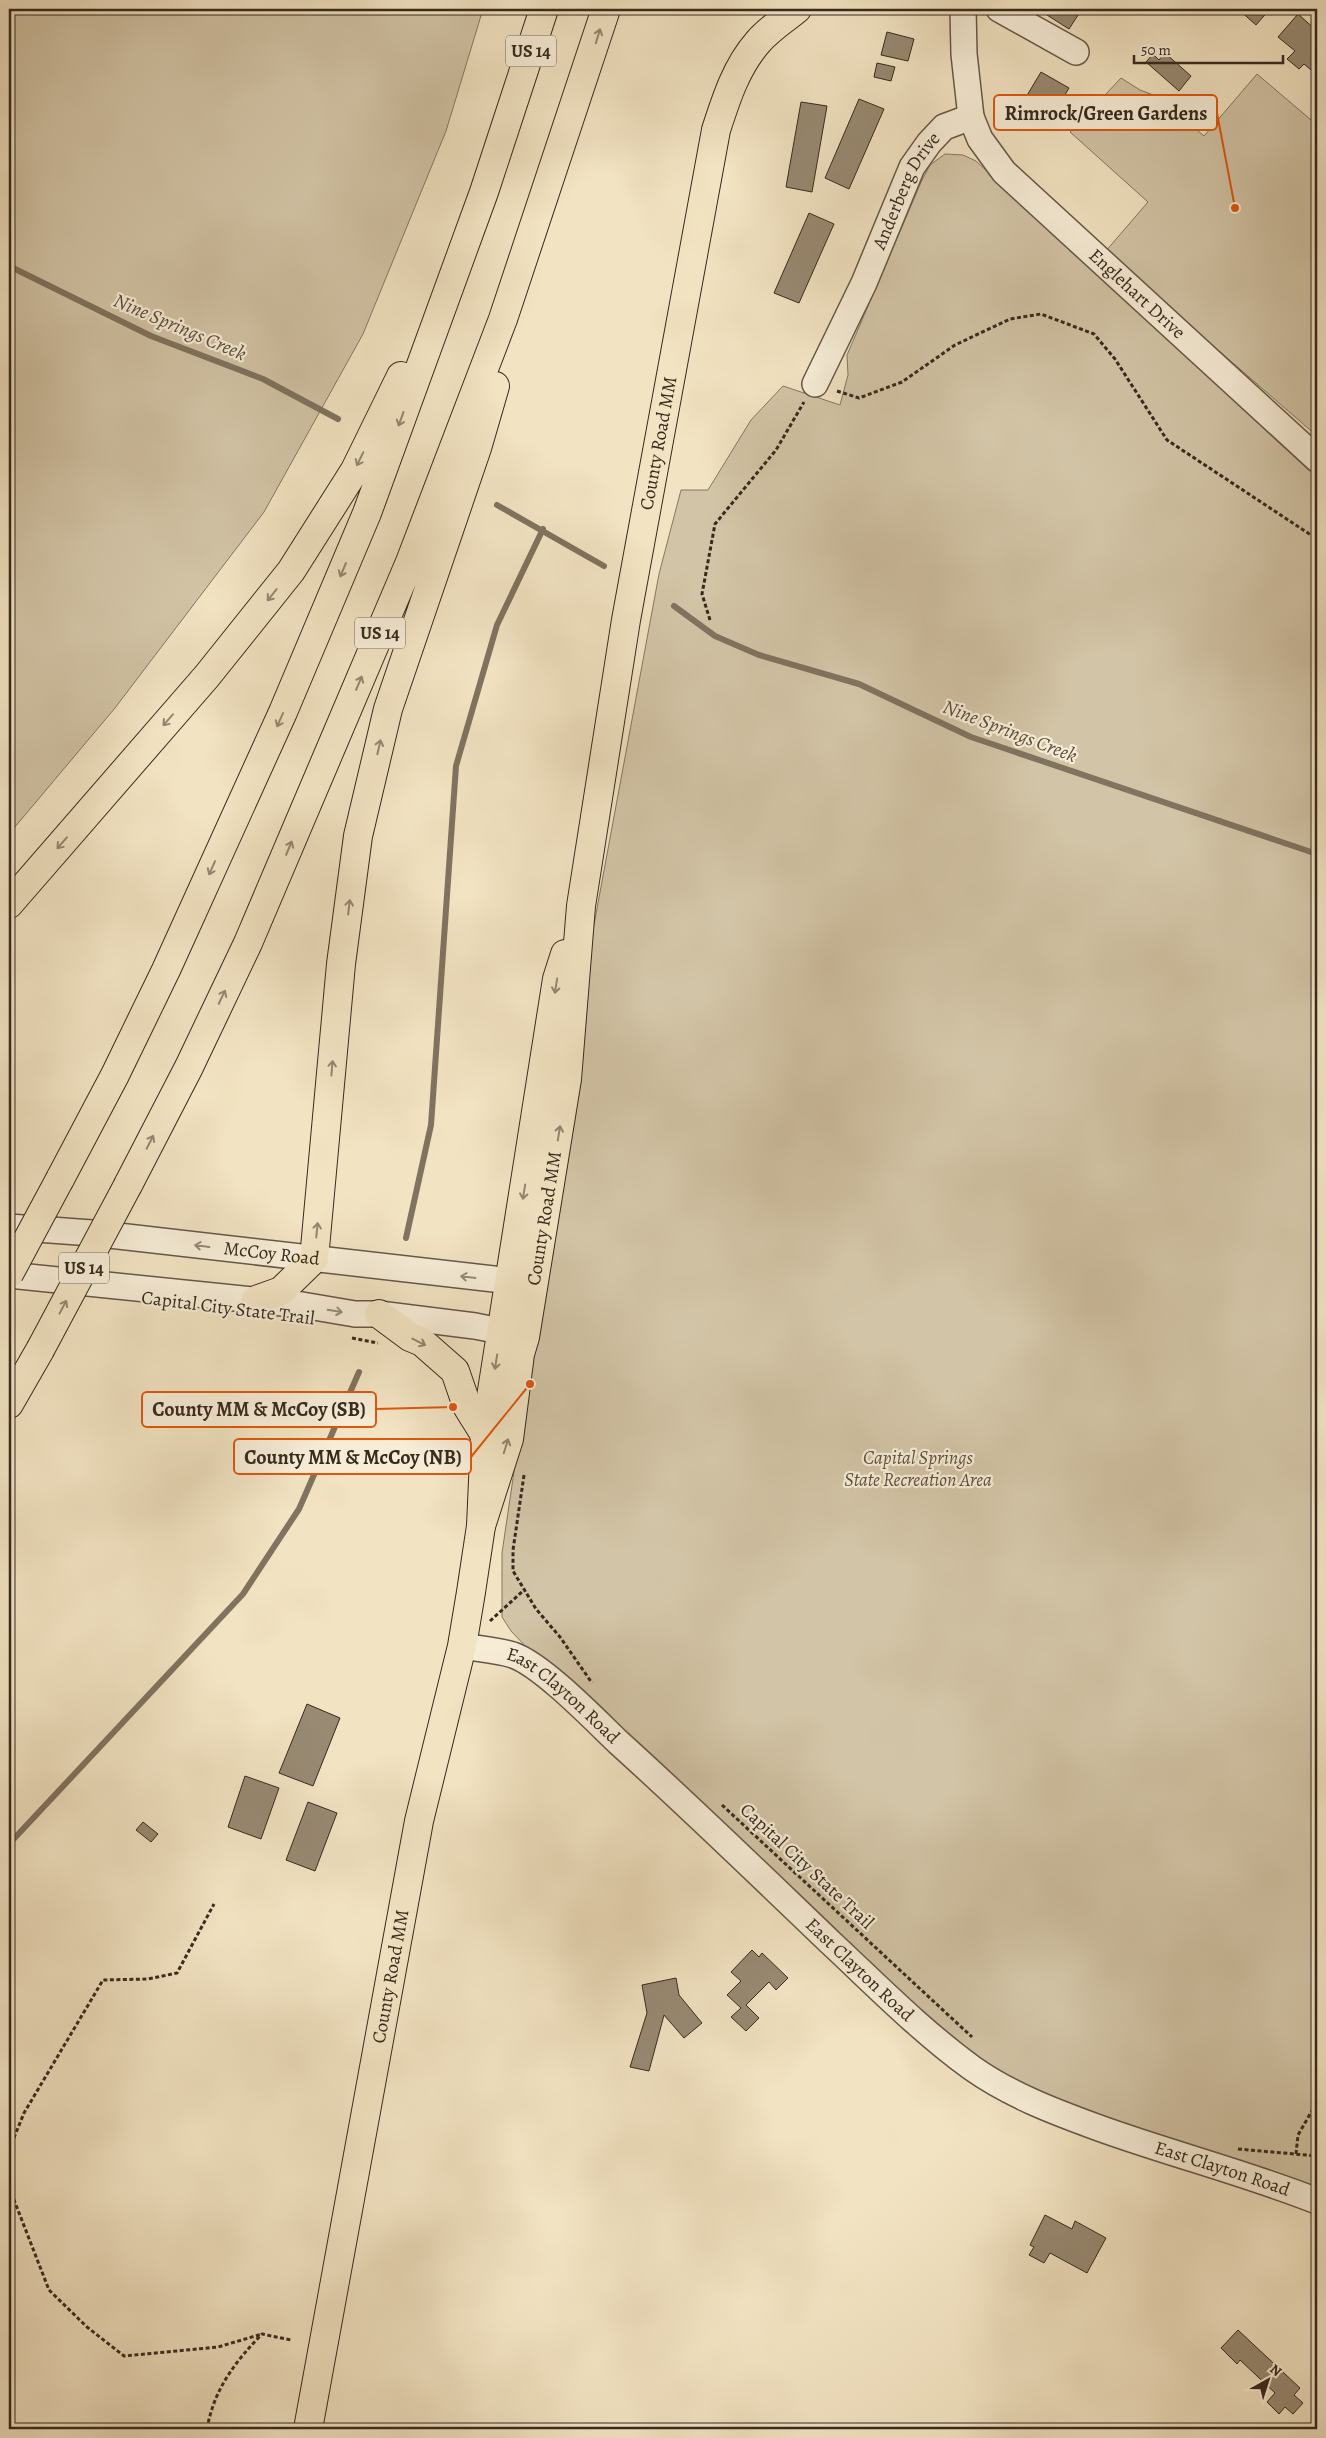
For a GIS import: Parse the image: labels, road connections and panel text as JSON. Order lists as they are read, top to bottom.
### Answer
{
  "streets": {
    "main road": ["US 14", "County Road MM"],
    "street": [
      "Anderberg Drive",
      "Englehart Drive",
      "McCoy Road",
      "East Clayton Road"
    ],
    "path": ["Capital City State Trail"]
  },
  "crossings": [
    ["Anderberg Drive", "Englehart Drive"],
    ["County Road MM", "McCoy Road"],
    ["County Road MM", "East Clayton Road"]
  ],
  "water": ["Nine Springs Creek"],
  "parks": ["Capital Springs State Recreation Area"],
  "places": ["Rimrock/Green Gardens", "County MM & McCoy (NB)", "County MM & McCoy (SB)"],
  "scale_bar": "50 m",
  "north": "top right"
}
